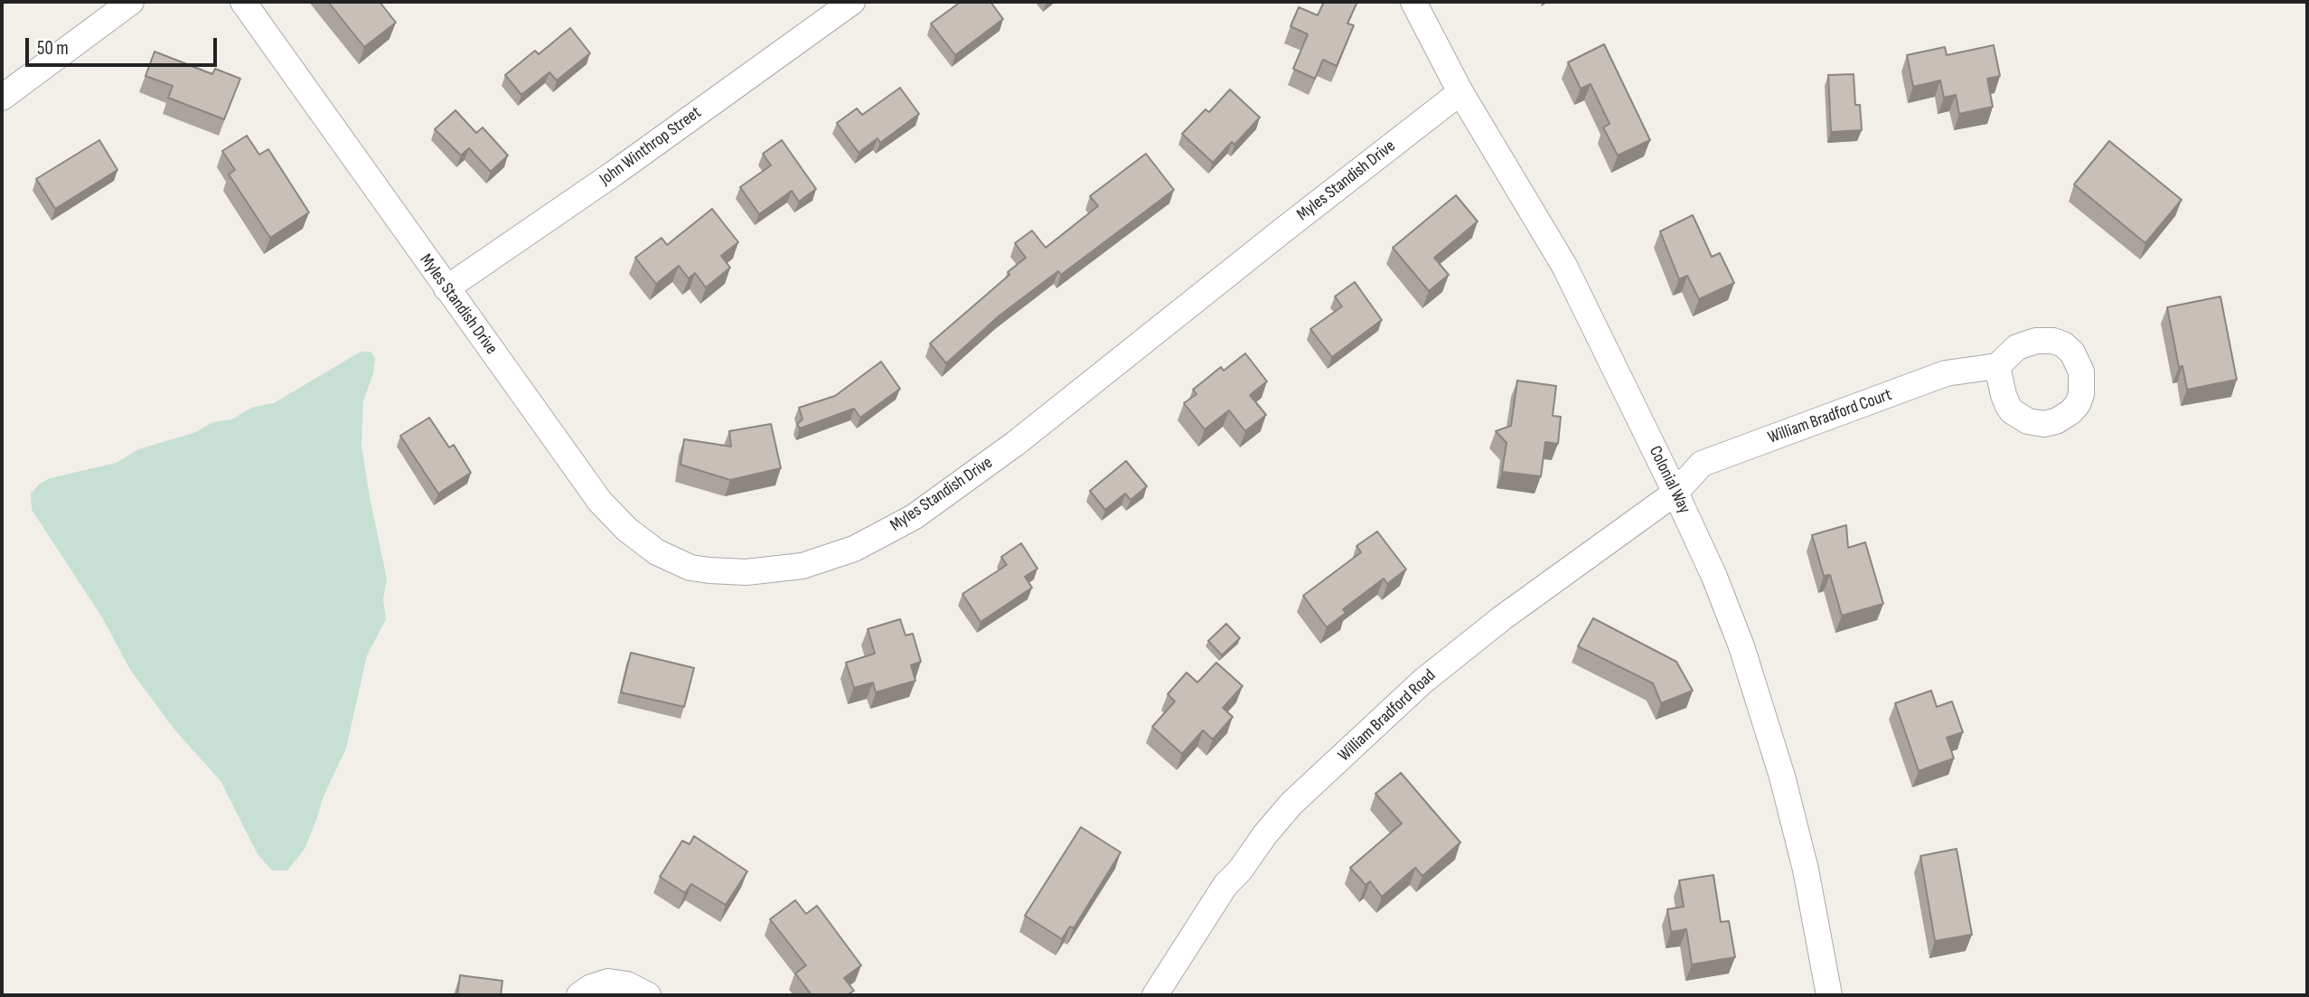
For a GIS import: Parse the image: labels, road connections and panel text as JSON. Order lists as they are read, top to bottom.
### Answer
{
  "streets": {
    "street": [
      "John Winthrop Street",
      "Myles Standish Drive",
      "William Bradford Court",
      "Colonial Way",
      "William Bradford Road"
    ]
  },
  "crossings": [
    ["John Winthrop Street", "Myles Standish Drive"],
    ["Myles Standish Drive", "Colonial Way"],
    ["William Bradford Court", "Colonial Way"],
    ["William Bradford Court", "William Bradford Road"],
    ["Colonial Way", "William Bradford Road"]
  ],
  "scale_bar": "50 m"
}
